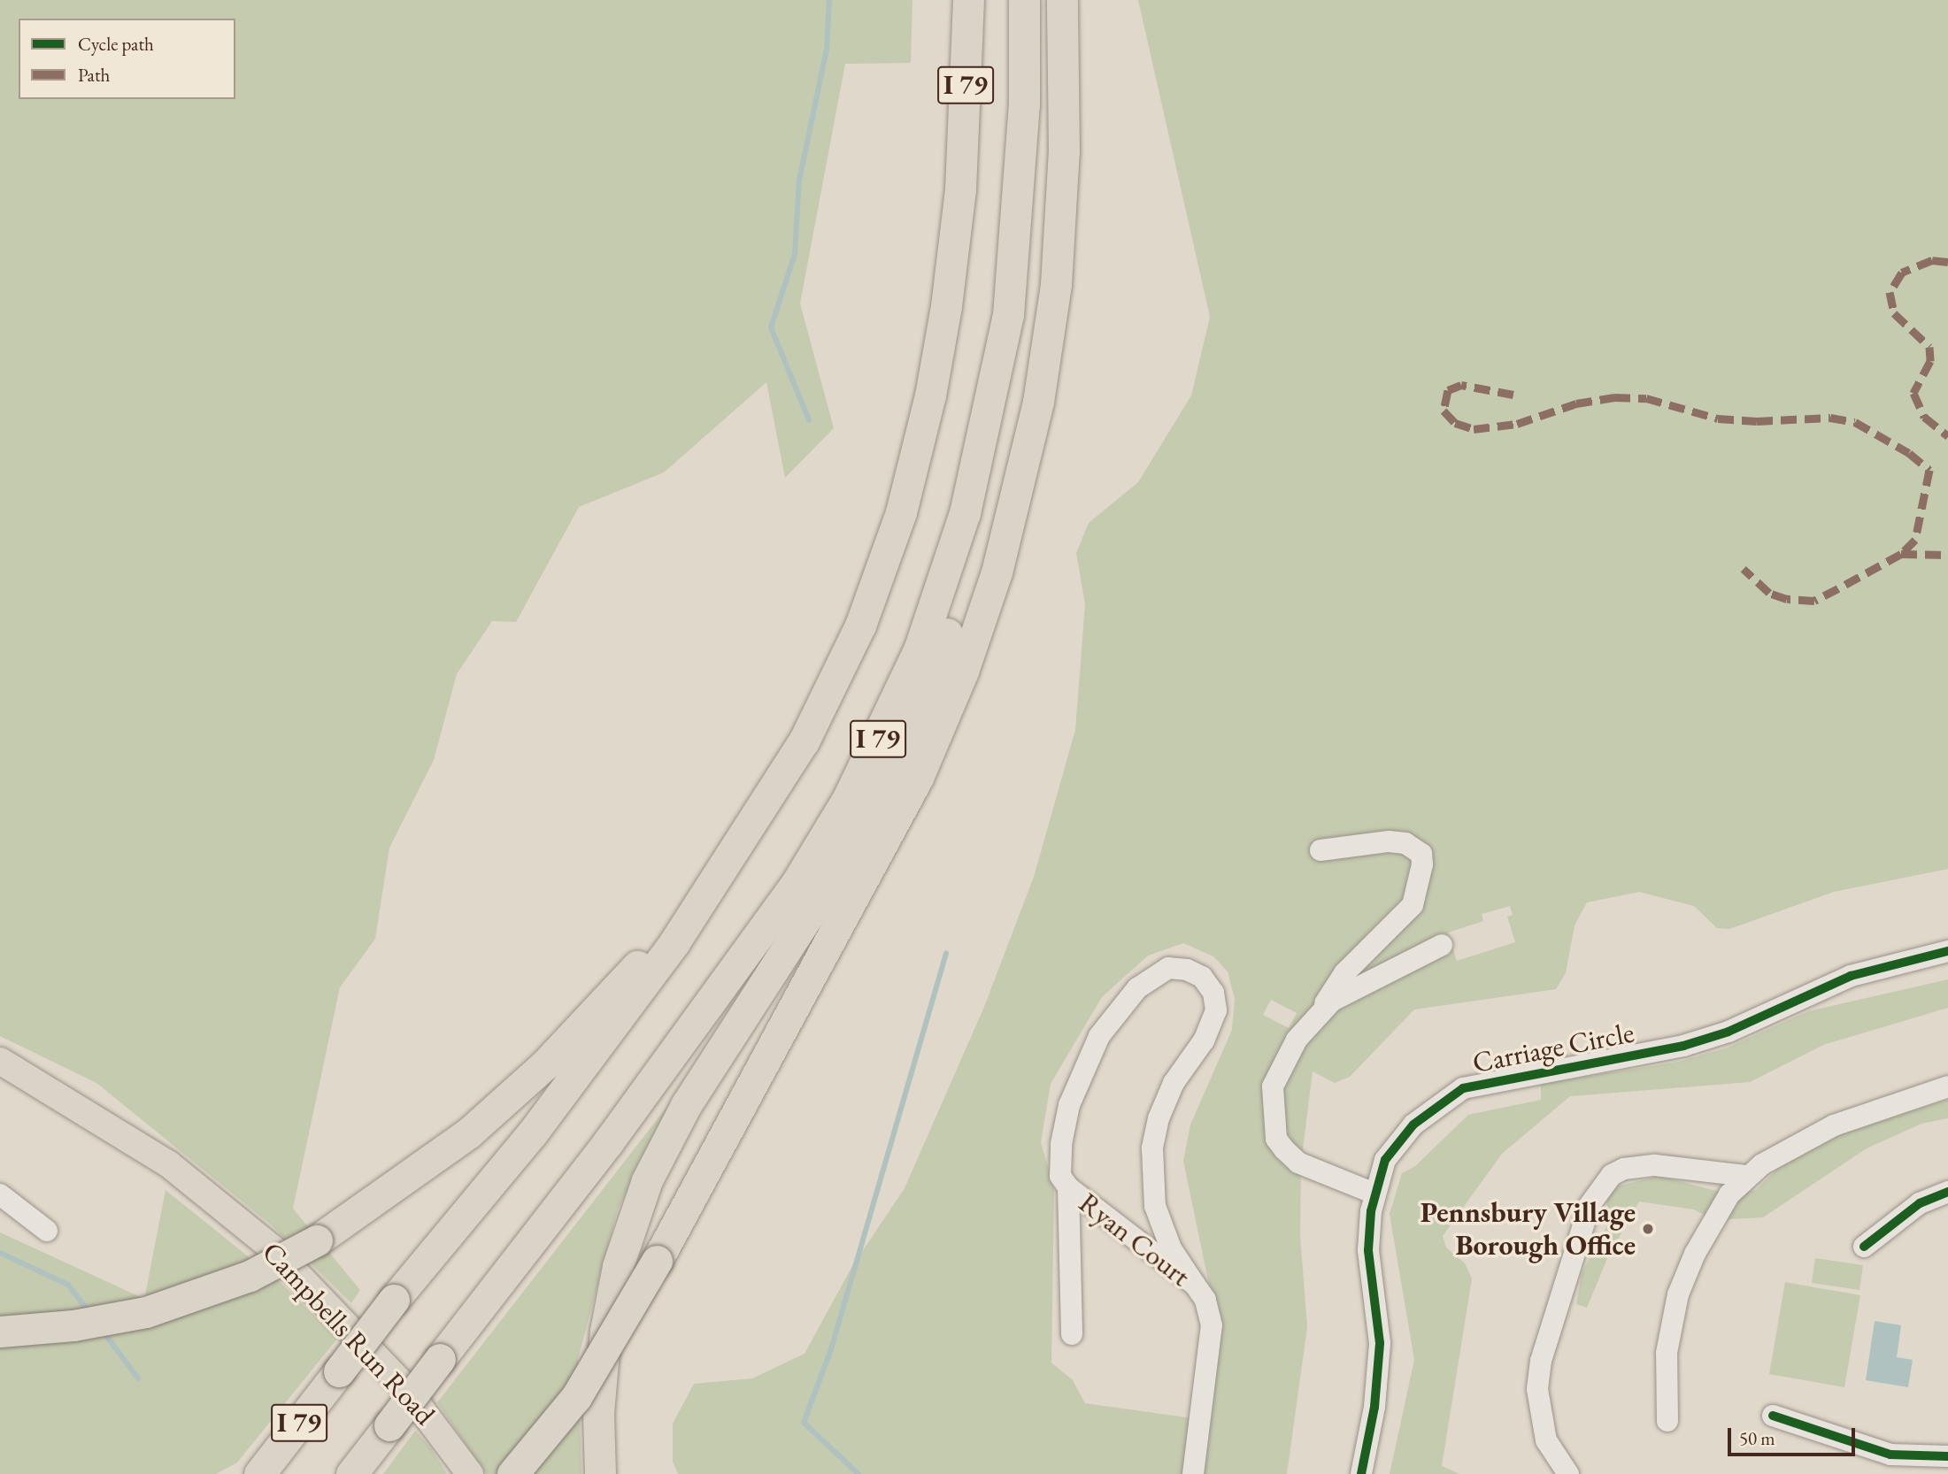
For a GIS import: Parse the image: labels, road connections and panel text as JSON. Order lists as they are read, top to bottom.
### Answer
{
  "streets": {
    "highway": ["I 79"],
    "main road": ["Campbells Run Road"],
    "street": ["Carriage Circle", "Ryan Court"]
  },
  "places": ["Pennsbury Village Borough Office"],
  "legend": ["Cycle path", "Path"],
  "scale_bar": "50 m"
}
